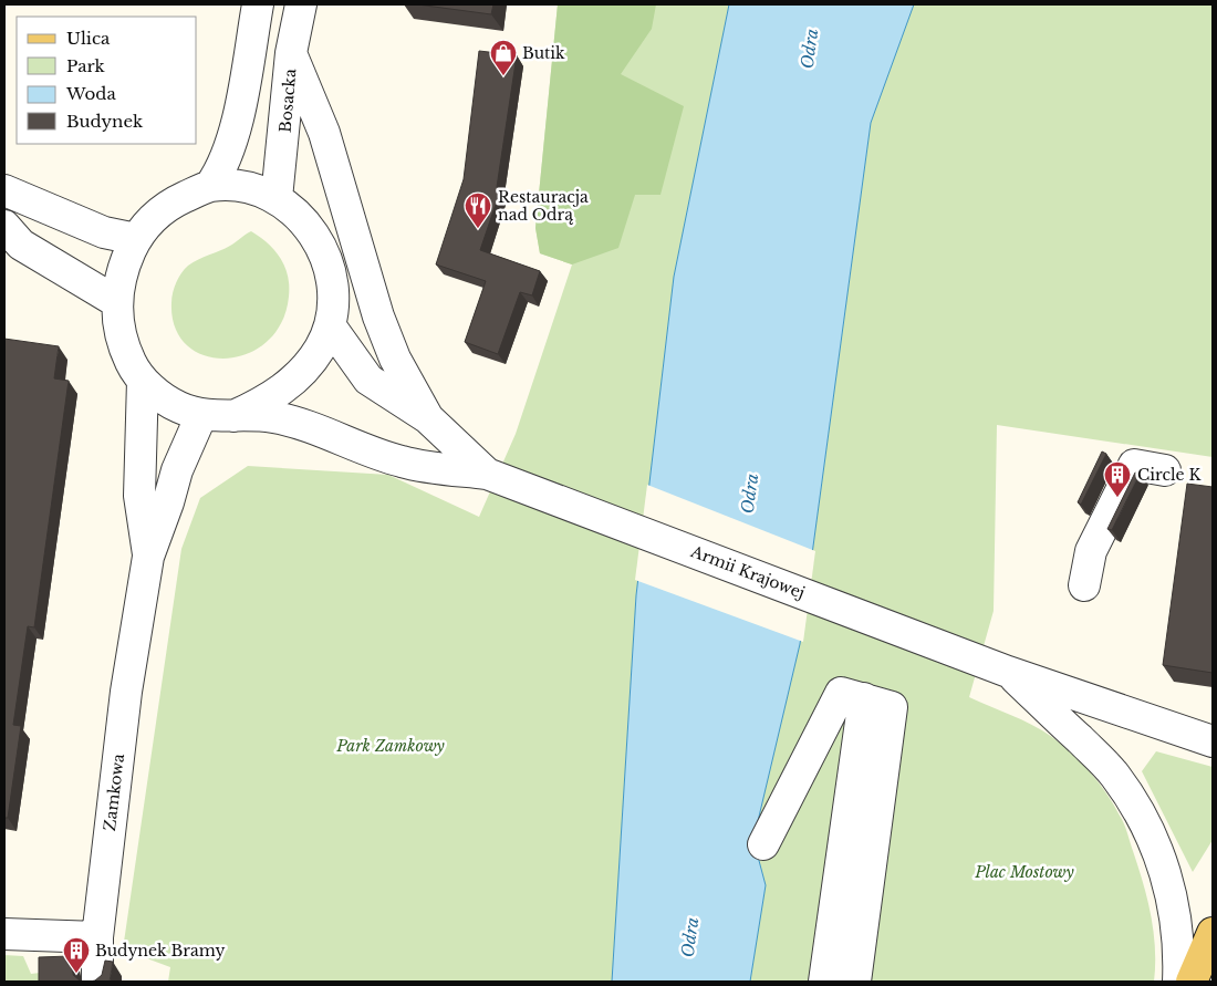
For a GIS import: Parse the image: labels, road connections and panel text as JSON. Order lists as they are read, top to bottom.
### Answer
{
  "streets": {
    "street": ["Bosacka", "Armii Krajowej", "Zamkowa"]
  },
  "crossings": [
    ["Armii Krajowej", "Zamkowa"]
  ],
  "water": ["Odra"],
  "parks": ["Park Zamkowy", "Plac Mostowy"],
  "places": {
    "shop": ["Butik"],
    "restaurant": ["Restauracja nad Odrą"],
    "building": ["Circle K", "Budynek Bramy"]
  },
  "legend": [
    "Ulica",
    "Park",
    "Woda",
    "Budynek"
  ]
}
